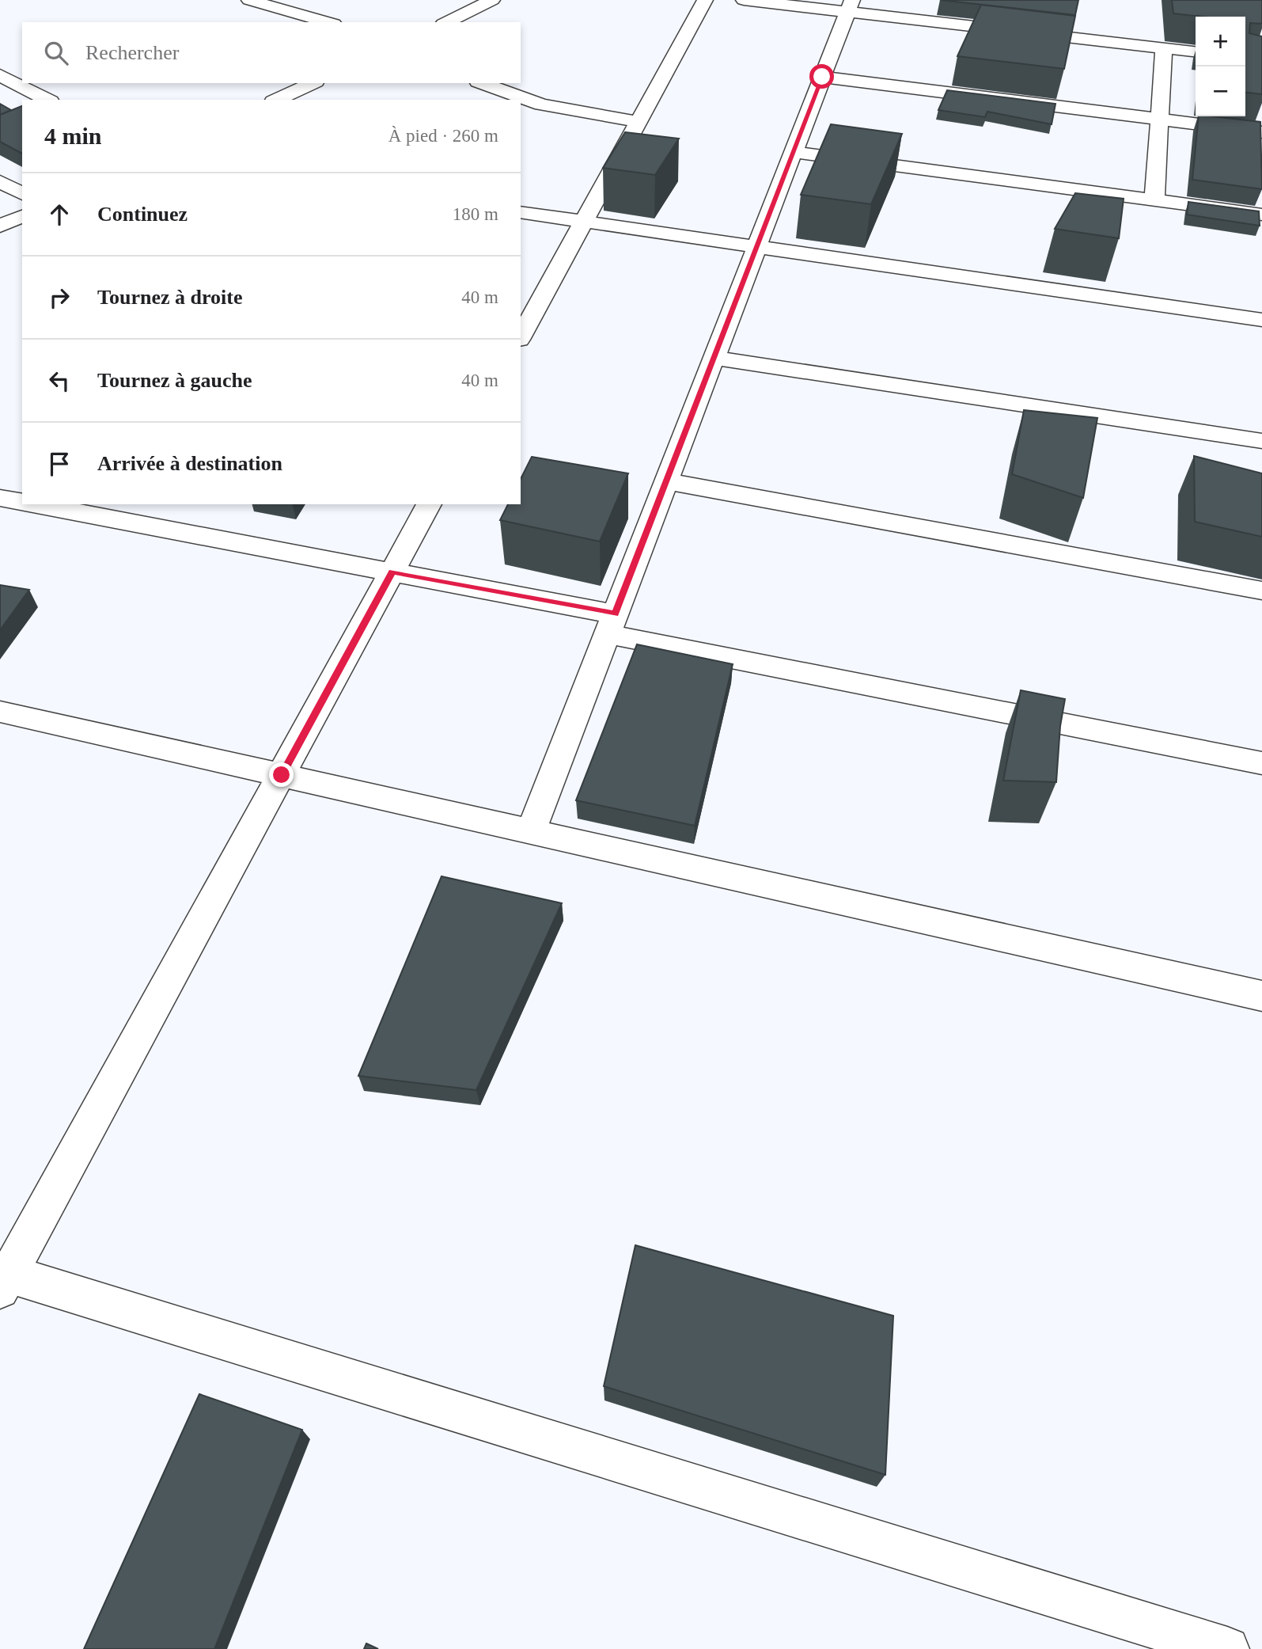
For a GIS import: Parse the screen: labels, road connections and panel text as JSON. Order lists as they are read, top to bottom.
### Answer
{
  "page": {
    "map_buttons": ["+", "−"],
    "search": "Rechercher",
    "heading": ["4 min", "À pied · 260 m"],
    "list": [
      ["Continuez", "180 m"],
      ["Tournez à droite", "40 m"],
      ["Tournez à gauche", "40 m"],
      "Arrivée à destination"
    ]
  }
}
